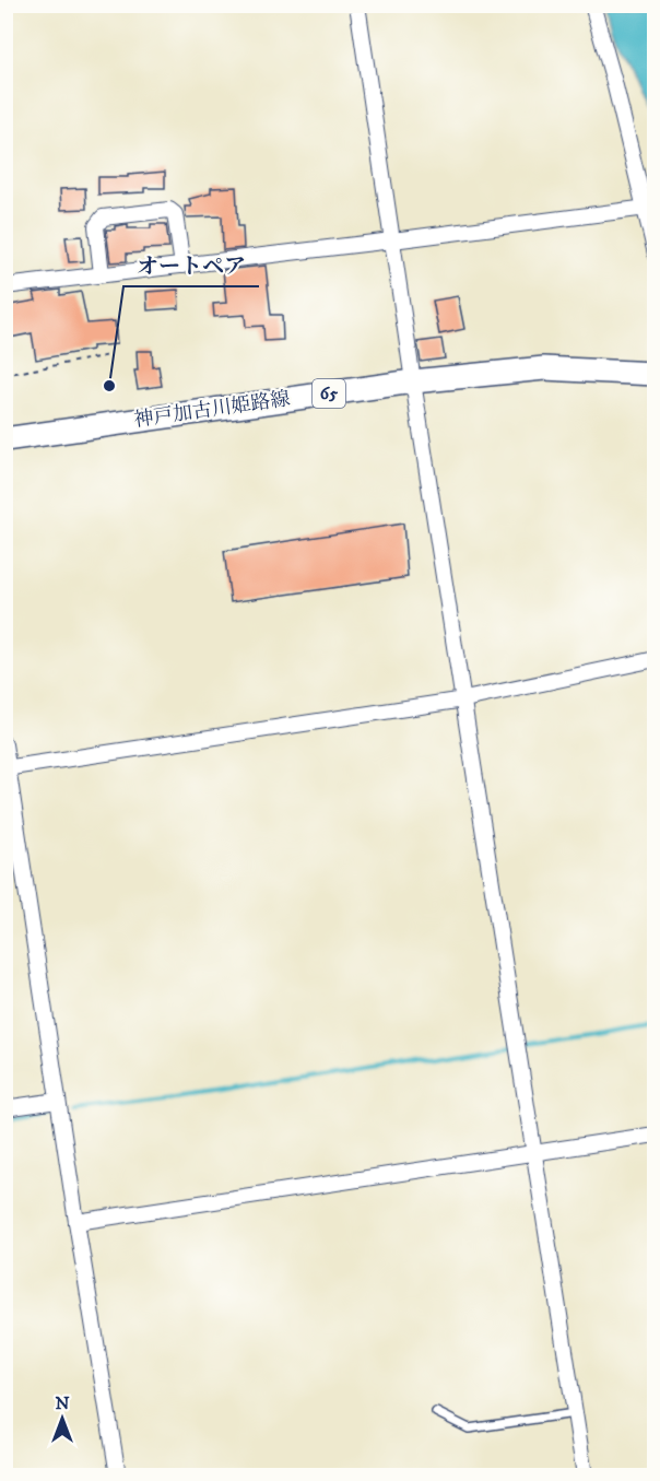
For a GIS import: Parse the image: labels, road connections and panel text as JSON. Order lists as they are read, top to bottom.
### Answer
{
  "streets": {
    "main road": ["65", "神戸加古川姫路線"]
  },
  "places": ["オートペア"],
  "north": "top"
}
